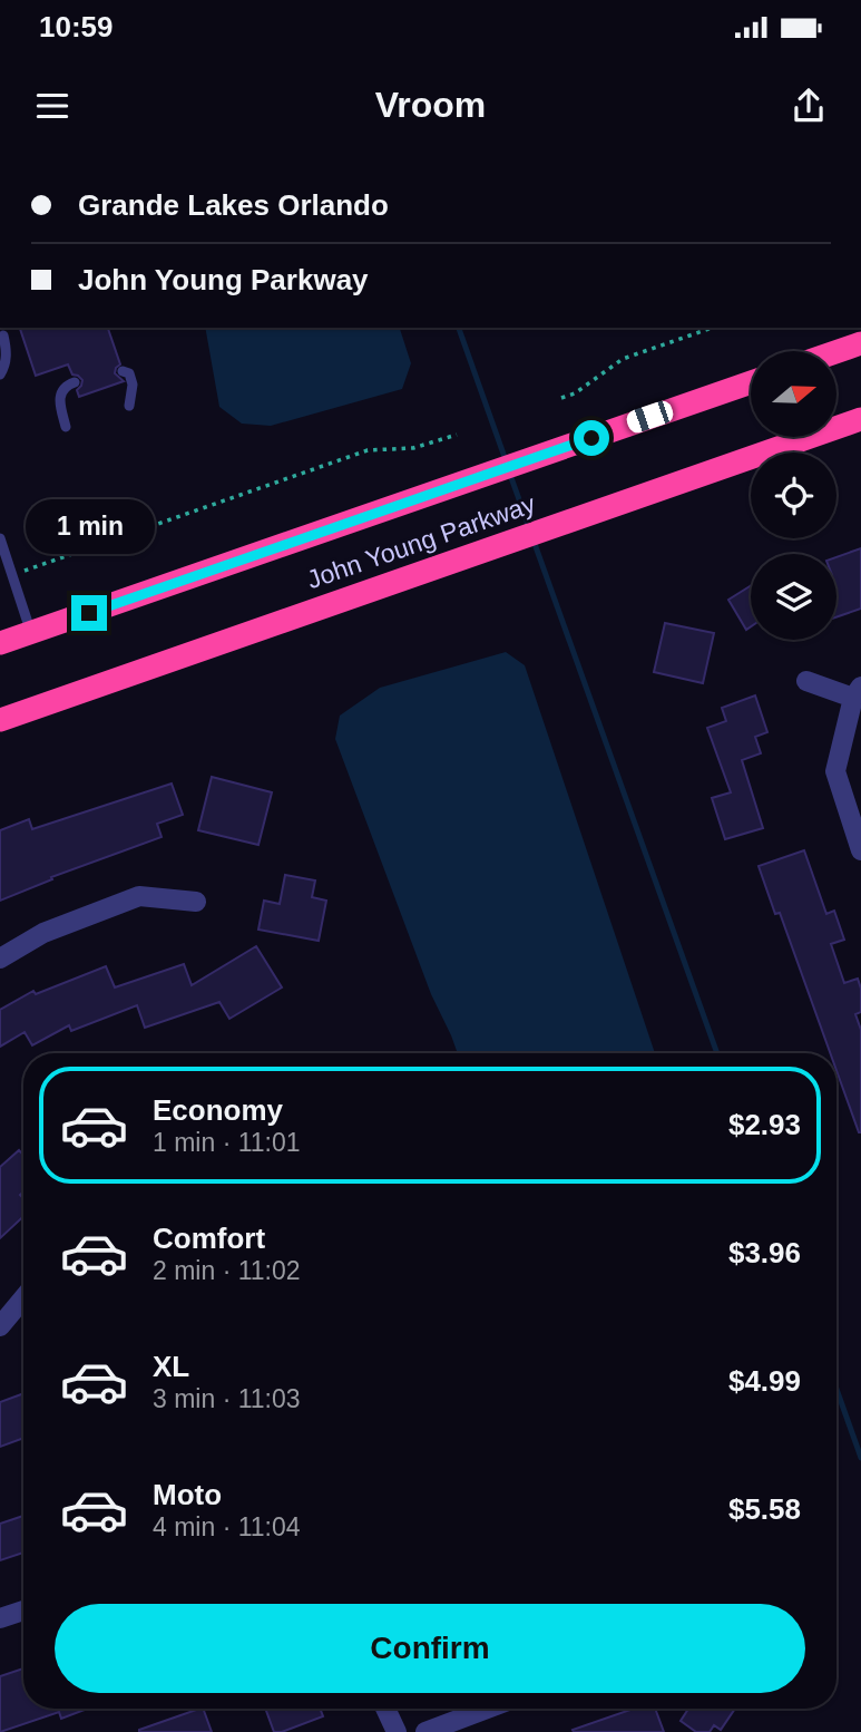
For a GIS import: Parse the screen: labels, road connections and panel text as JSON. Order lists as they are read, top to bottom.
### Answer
{
  "streets": {
    "highway": ["John Young Parkway"]
  },
  "north": "right",
  "page": {
    "status": "10:59",
    "header": "Vroom",
    "banner": ["Grande Lakes Orlando", "John Young Parkway"],
    "bubble": "1 min",
    "list": [
      {
        "name": "Economy",
        "note": "1 min · 11:01",
        "value": "$2.93"
      },
      {
        "name": "Comfort",
        "note": "2 min · 11:02",
        "value": "$3.96"
      },
      {
        "name": "XL",
        "note": "3 min · 11:03",
        "value": "$4.99"
      },
      {
        "name": "Moto",
        "note": "4 min · 11:04",
        "value": "$5.58"
      }
    ],
    "buttons": "Confirm"
  }
}
